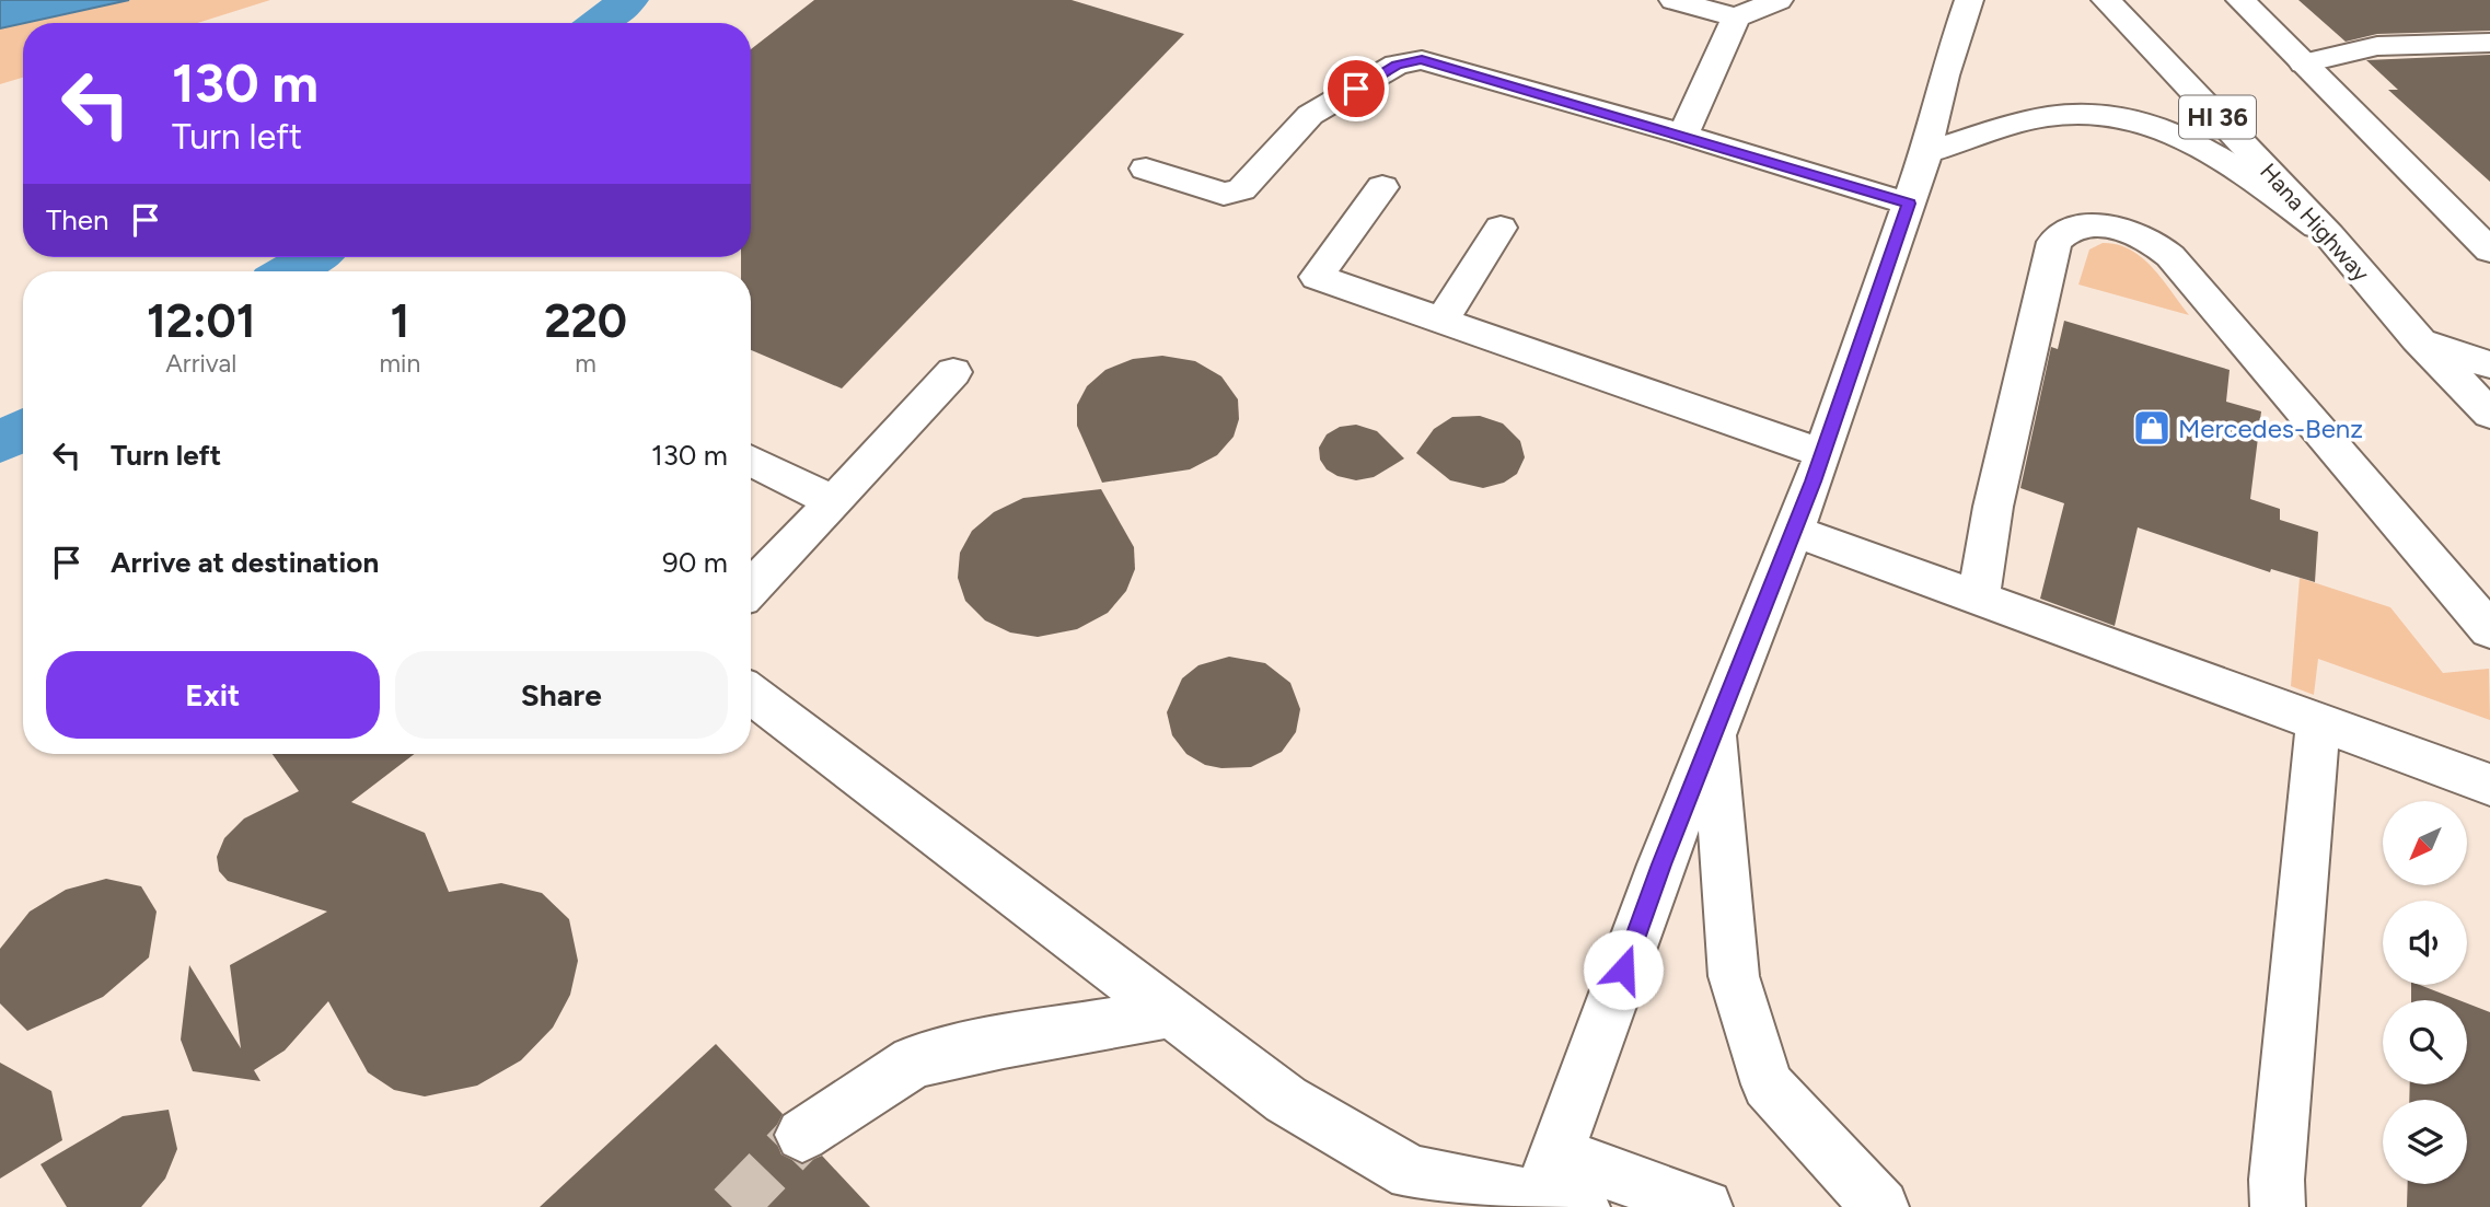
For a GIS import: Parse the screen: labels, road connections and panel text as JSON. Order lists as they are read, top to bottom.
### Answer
{
  "streets": {
    "street": ["HI 36", "Hana Highway"]
  },
  "places": {
    "shop": ["Mercedes-Benz"]
  },
  "north": "bottom left",
  "page": {
    "turn": ["130 m", "Turn left"],
    "then": "Then",
    "eta": [
      "12:01",
      "Arrival",
      "1",
      "min",
      "220",
      "m"
    ],
    "list": [
      {
        "name": "Turn left",
        "value": "130 m"
      },
      {
        "name": "Arrive at destination",
        "value": "90 m"
      }
    ],
    "buttons": ["Exit", "Share"]
  }
}
